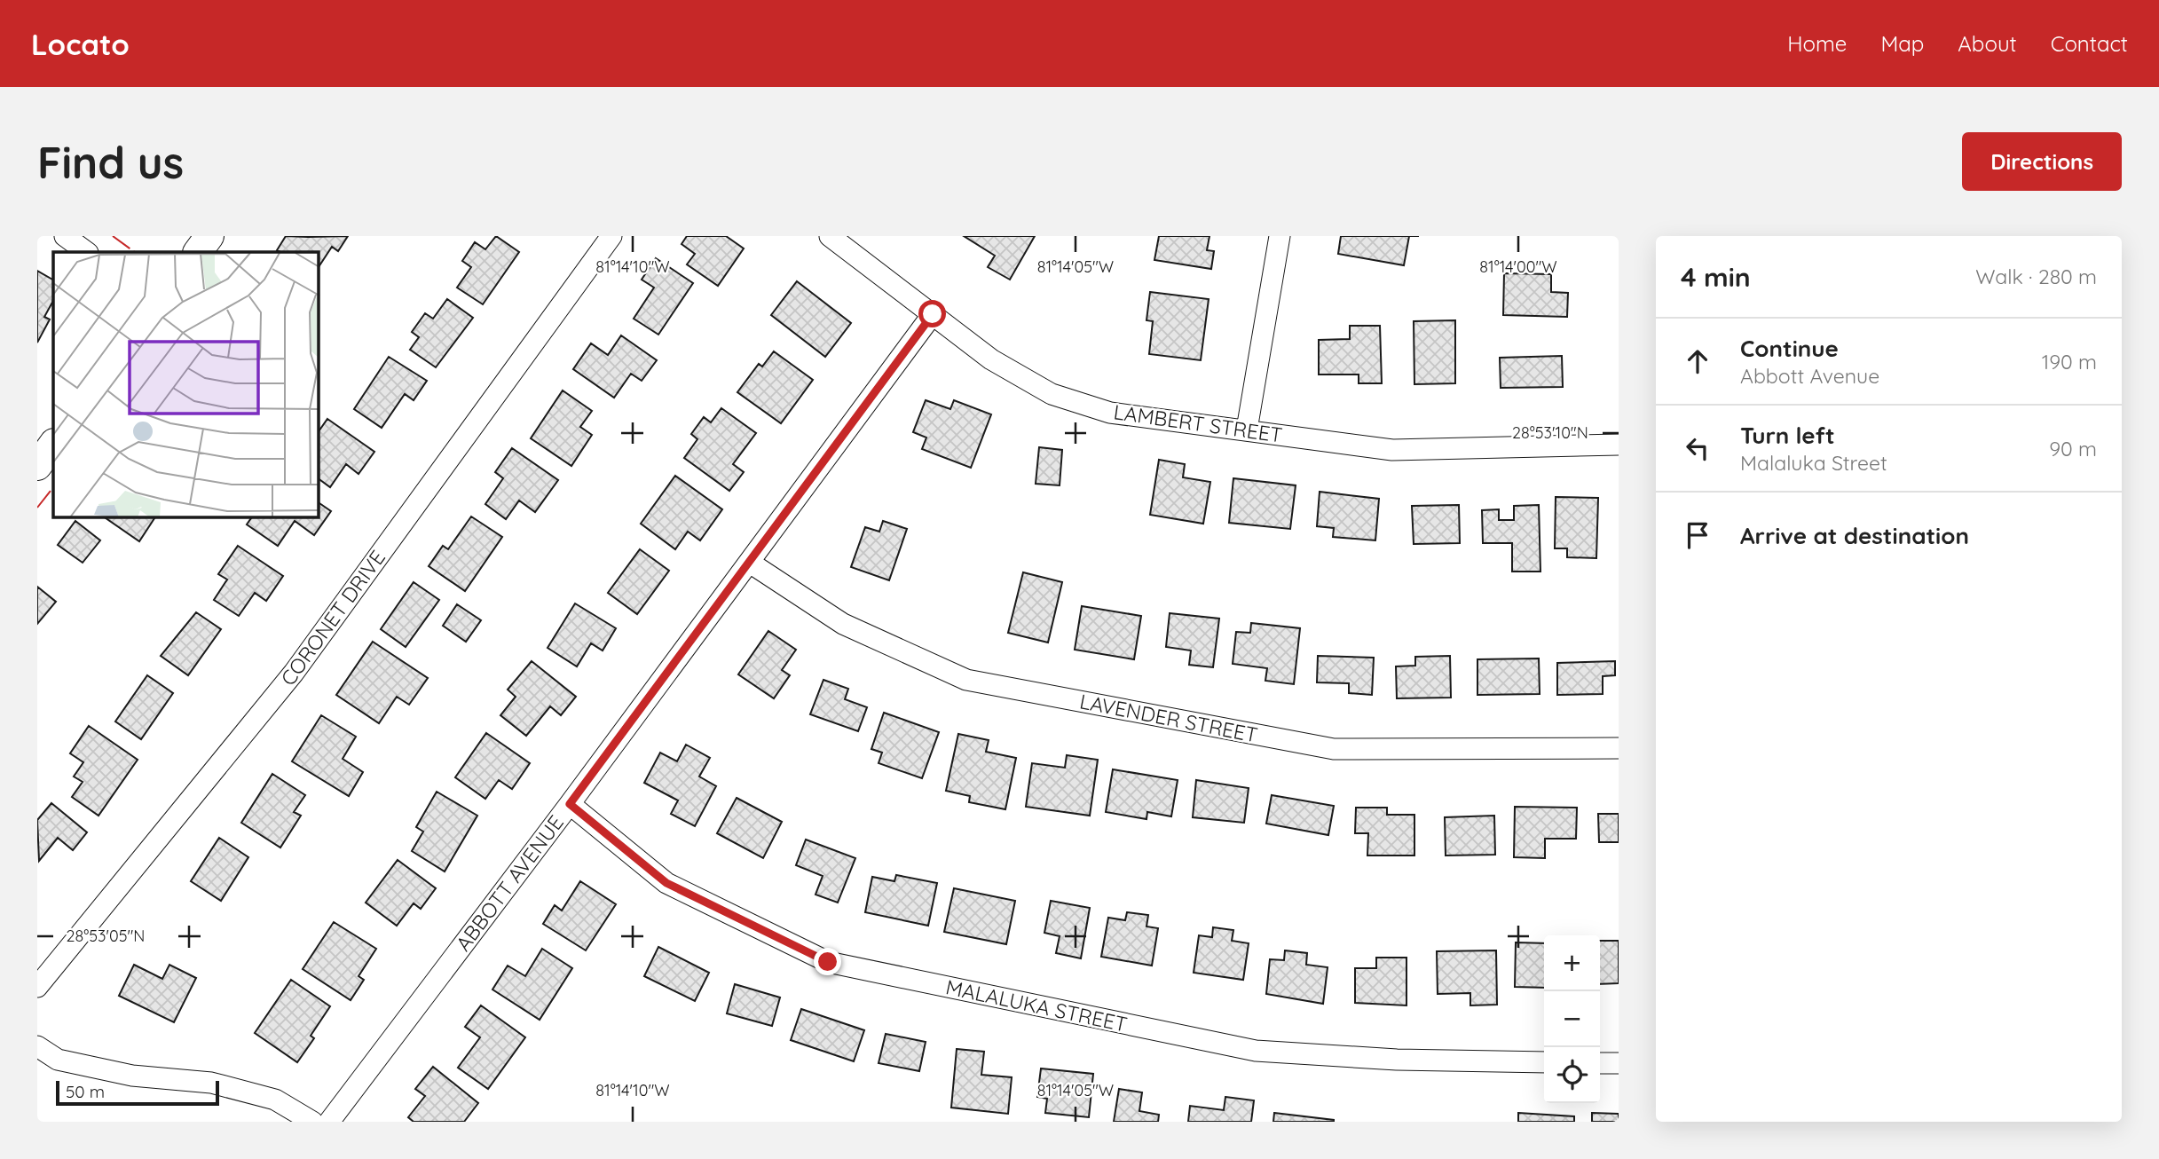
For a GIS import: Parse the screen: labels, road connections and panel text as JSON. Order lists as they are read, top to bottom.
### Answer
{
  "streets": {
    "street": [
      "LAMBERT STREET",
      "CORONET DRIVE",
      "LAVENDER STREET",
      "ABBOTT AVENUE",
      "MALALUKA STREET"
    ]
  },
  "crossings": [
    ["LAMBERT STREET", "ABBOTT AVENUE"],
    ["LAVENDER STREET", "ABBOTT AVENUE"],
    ["ABBOTT AVENUE", "MALALUKA STREET"]
  ],
  "scale_bar": "50 m",
  "page": {
    "header": "Locato",
    "nav": [
      "Home",
      "Map",
      "About",
      "Contact"
    ],
    "buttons": "Directions",
    "title": "Find us",
    "heading": ["4 min", "Walk · 280 m"],
    "list": [
      ["Continue", "Abbott Avenue", "190 m"],
      ["Turn left", "Malaluka Street", "90 m"],
      "Arrive at destination"
    ],
    "map_buttons": ["+", "−"],
    "scale": "50 m"
  },
  "coordinates": [
    "81°14'10\"W",
    "81°14'05\"W",
    "81°14'00\"W",
    "28°53'10\"N",
    "28°53'05\"N"
  ]
}
